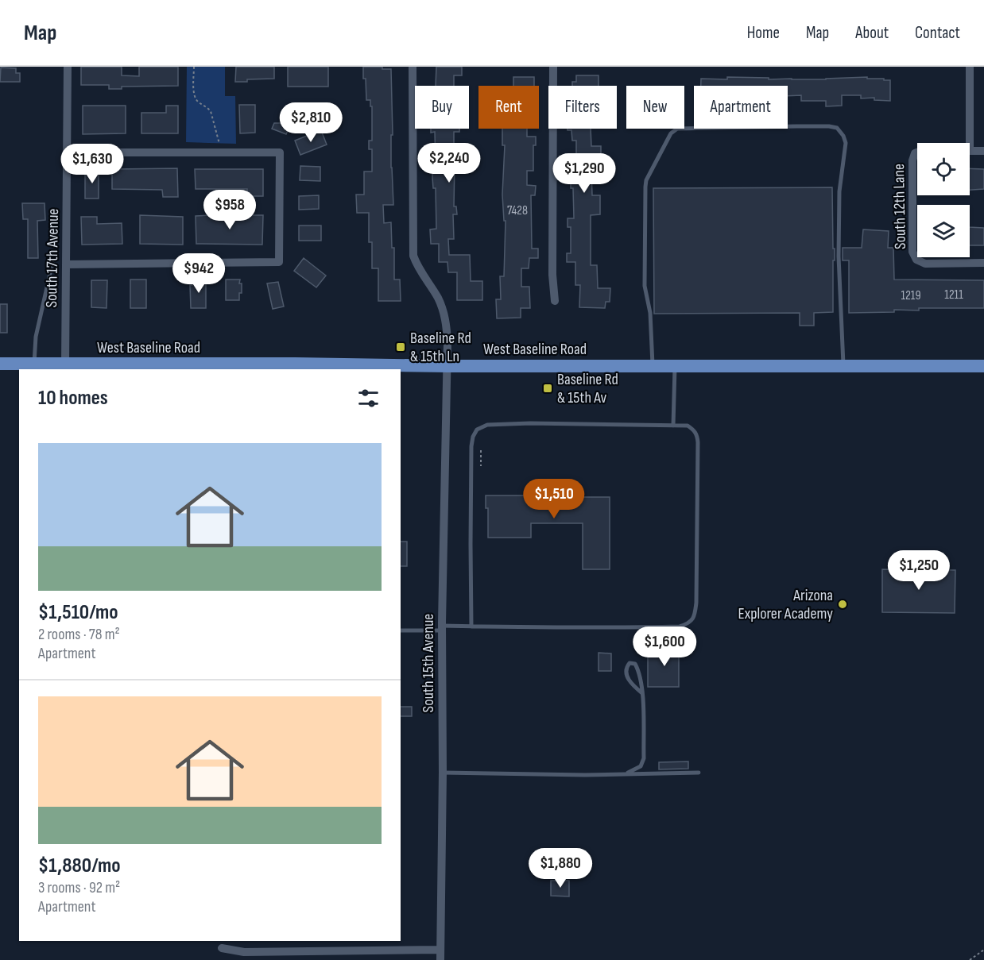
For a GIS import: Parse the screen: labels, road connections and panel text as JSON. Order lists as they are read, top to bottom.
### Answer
{
  "streets": {
    "main road": ["West Baseline Road"],
    "street": ["South 12th Lane", "South 17th Avenue", "South 15th Avenue"]
  },
  "crossings": [
    ["South 17th Avenue", "West Baseline Road"],
    ["West Baseline Road", "South 15th Avenue"]
  ],
  "places": {
    "transit": ["Baseline Rd & 15th Ln", "Baseline Rd & 15th Av"],
    "other": ["Arizona Explorer Academy"]
  },
  "house_numbers": ["7428", "1211", "1219"],
  "page": {
    "header": "Map",
    "nav": [
      "Home",
      "Map",
      "About",
      "Contact"
    ],
    "chip": [
      "Buy",
      "Rent",
      "Filters",
      "New",
      "Apartment"
    ],
    "price": [
      "$2,810",
      "$2,240",
      "$1,630",
      "$1,290",
      "$958",
      "$942",
      "$1,510",
      "$1,250",
      "$1,600",
      "$1,880"
    ],
    "heading": "10 homes",
    "list": [
      {
        "name": "$1,510/mo",
        "note": "2 rooms · 78 m² · Apartment"
      },
      {
        "name": "$1,880/mo",
        "note": "3 rooms · 92 m² · Apartment"
      }
    ]
  }
}
